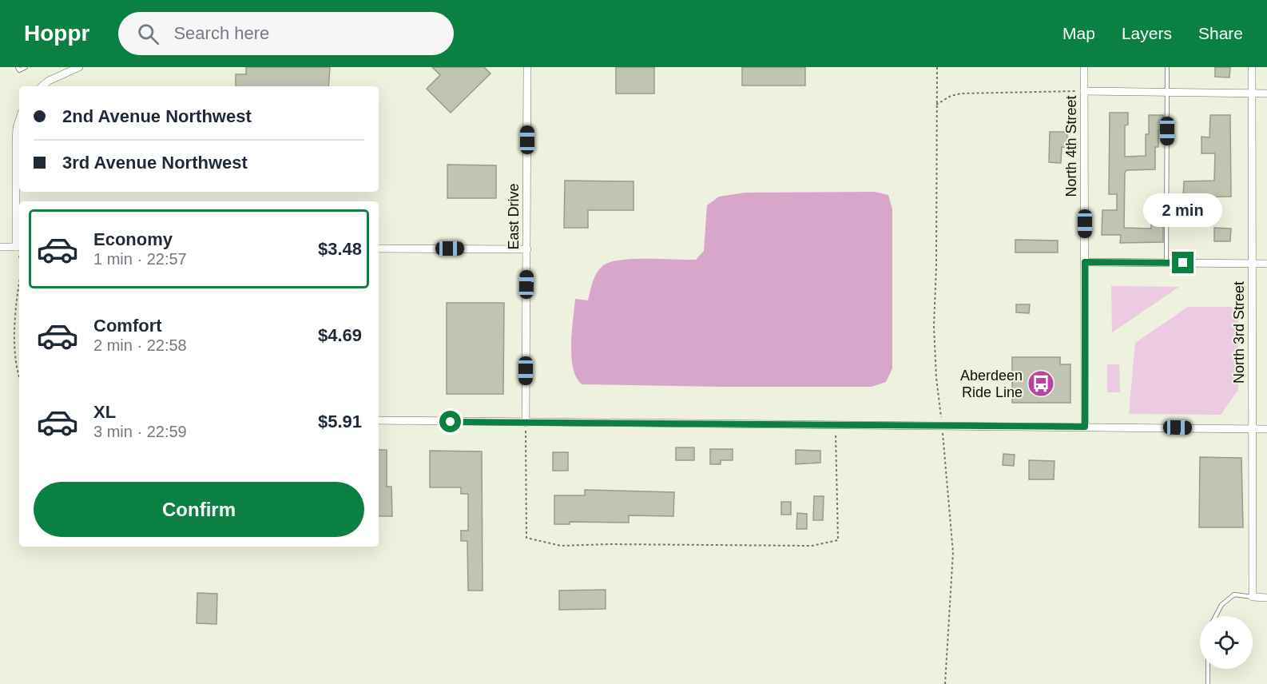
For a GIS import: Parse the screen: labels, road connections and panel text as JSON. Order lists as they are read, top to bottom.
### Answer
{
  "streets": {
    "street": ["North 4th Street", "East Drive", "North 3rd Street"]
  },
  "places": {
    "bus stop": ["Aberdeen Ride Line"]
  },
  "page": {
    "header": "Hoppr",
    "search": "Search here",
    "nav": ["Map", "Layers", "Share"],
    "banner": ["2nd Avenue Northwest", "3rd Avenue Northwest"],
    "bubble": "2 min",
    "list": [
      {
        "name": "Economy",
        "note": "1 min · 22:57",
        "value": "$3.48"
      },
      {
        "name": "Comfort",
        "note": "2 min · 22:58",
        "value": "$4.69"
      },
      {
        "name": "XL",
        "note": "3 min · 22:59",
        "value": "$5.91"
      }
    ],
    "buttons": "Confirm"
  }
}
